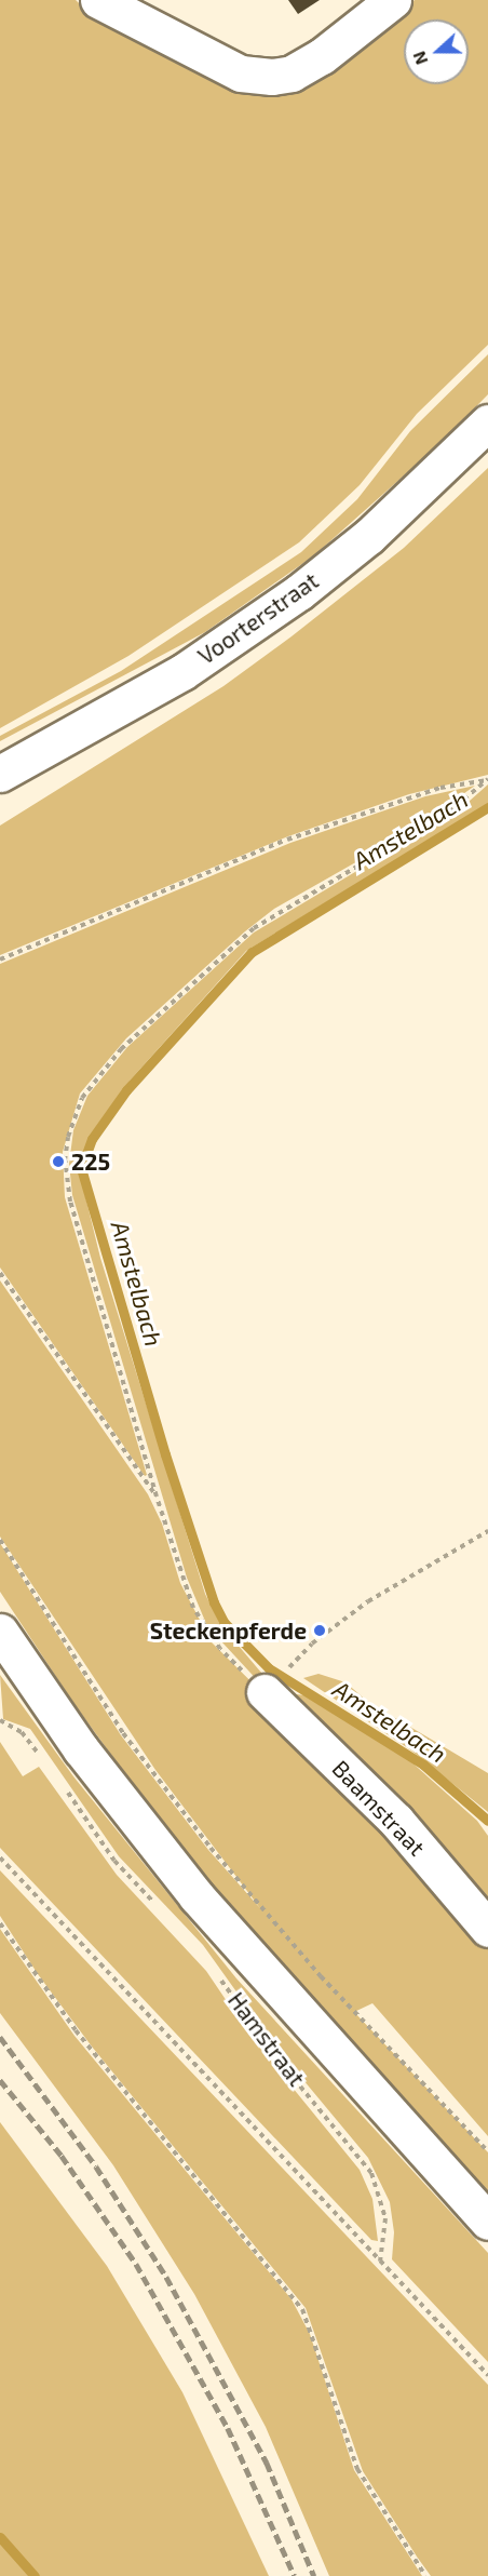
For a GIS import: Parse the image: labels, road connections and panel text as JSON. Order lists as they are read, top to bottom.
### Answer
{
  "streets": {
    "street": ["Voorterstraat", "Baamstraat", "Hamstraat"]
  },
  "water": ["Amstelbach"],
  "places": ["225", "Steckenpferde"],
  "north": "left"
}
